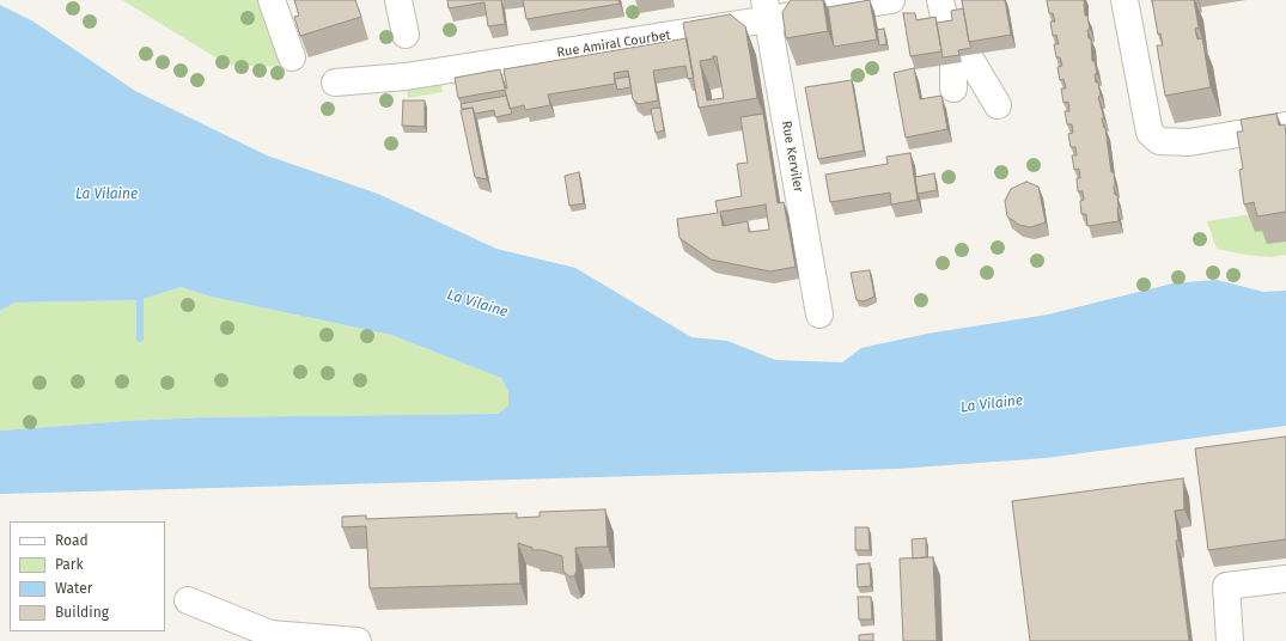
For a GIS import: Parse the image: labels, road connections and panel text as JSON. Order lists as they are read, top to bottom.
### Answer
{
  "streets": {
    "street": ["Rue Amiral Courbet", "Rue Kerviler"]
  },
  "crossings": [
    ["Rue Amiral Courbet", "Rue Kerviler"]
  ],
  "water": ["La Vilaine"],
  "legend": [
    "Road",
    "Park",
    "Water",
    "Building"
  ]
}
